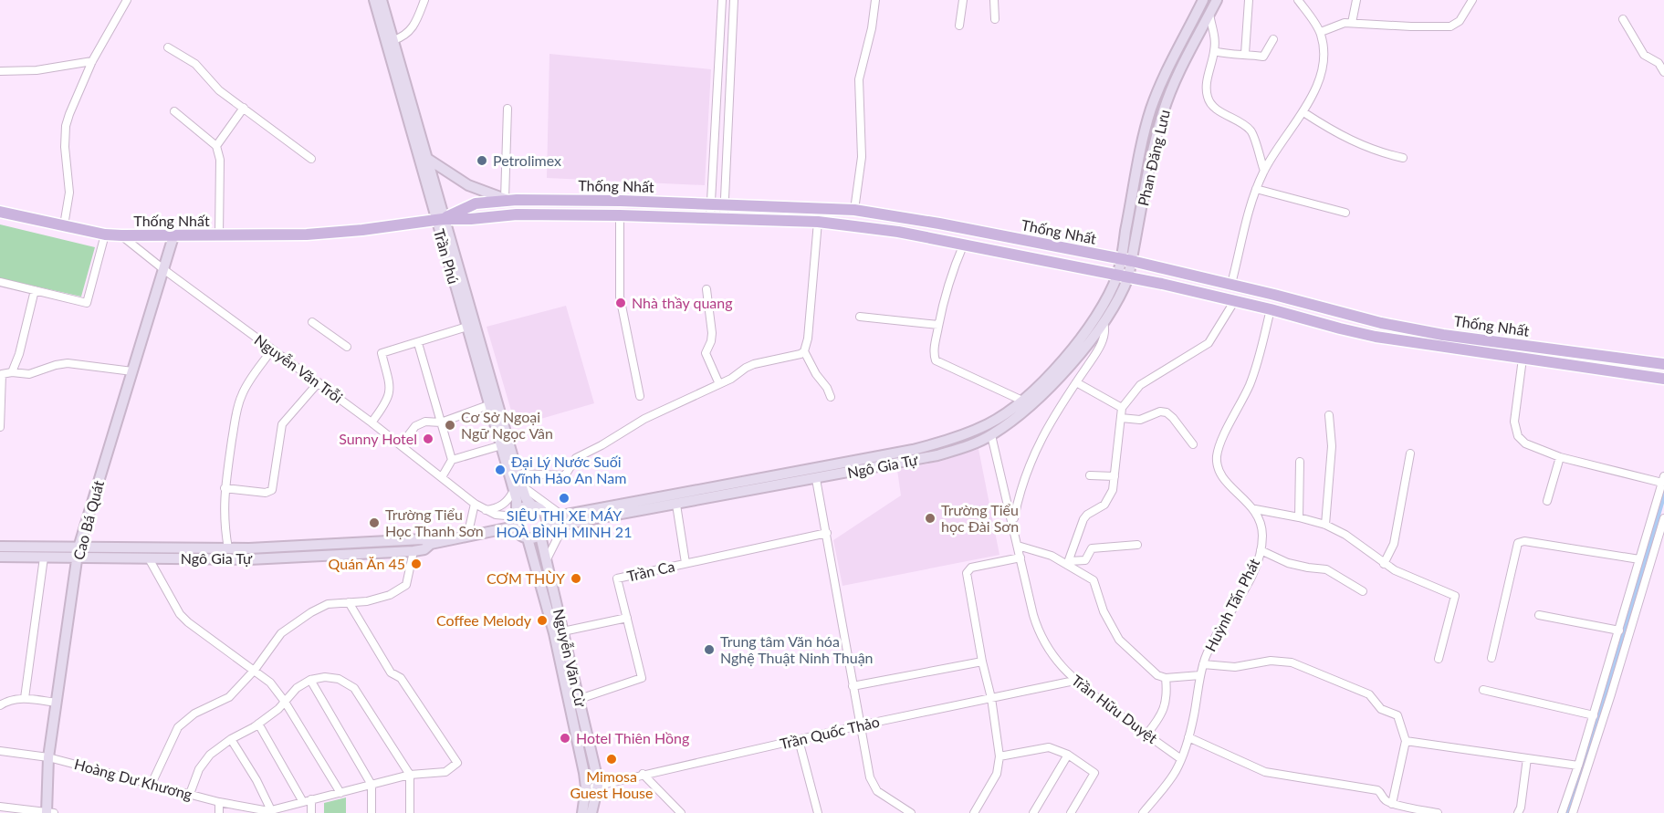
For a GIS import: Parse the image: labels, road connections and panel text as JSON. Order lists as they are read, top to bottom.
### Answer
{
  "streets": {
    "main road": [
      "Phan Đăng Lưu",
      "Thống Nhất",
      "Trần Phú",
      "Ngô Gia Tự",
      "Cao Bá Quát",
      "Nguyễn Văn Cừ"
    ],
    "street": [
      "Nguyễn Văn Trỗi",
      "Trần Ca",
      "Huỳnh Tấn Phát",
      "Trần Hữu Duyệt",
      "Trần Quốc Thảo",
      "Hoàng Dư Khương"
    ]
  },
  "crossings": [
    ["Phan Đăng Lưu", "Thống Nhất"],
    ["Phan Đăng Lưu", "Ngô Gia Tự"],
    ["Thống Nhất", "Trần Phú"],
    ["Thống Nhất", "Nguyễn Văn Trỗi"],
    ["Thống Nhất", "Ngô Gia Tự"],
    ["Thống Nhất", "Cao Bá Quát"],
    ["Trần Phú", "Nguyễn Văn Trỗi"],
    ["Trần Phú", "Ngô Gia Tự"],
    ["Trần Phú", "Nguyễn Văn Cừ"],
    ["Nguyễn Văn Trỗi", "Ngô Gia Tự"],
    ["Nguyễn Văn Trỗi", "Cao Bá Quát"],
    ["Nguyễn Văn Trỗi", "Nguyễn Văn Cừ"],
    ["Ngô Gia Tự", "Cao Bá Quát"],
    ["Ngô Gia Tự", "Nguyễn Văn Cừ"],
    ["Ngô Gia Tự", "Trần Hữu Duyệt"],
    ["Cao Bá Quát", "Hoàng Dư Khương"],
    ["Trần Ca", "Nguyễn Văn Cừ"],
    ["Huỳnh Tấn Phát", "Trần Hữu Duyệt"],
    ["Nguyễn Văn Cừ", "Trần Quốc Thảo"],
    ["Trần Hữu Duyệt", "Trần Quốc Thảo"]
  ],
  "places": [
    "Petrolimex",
    "Nhà thầy quang",
    "Cơ Sở Ngoại Ngữ Ngọc Vân",
    "Sunny Hotel",
    "Đại Lý Nước Suối Vĩnh Hảo An Nam",
    "SIÊU THỊ XE MÁY HOÀ BÌNH MINH 21",
    "Trường Tiểu học Đài Sơn",
    "Trường Tiểu Học Thanh Sơn",
    "Quán Ăn 45",
    "CƠM THÙY",
    "Coffee Melody",
    "Trung tâm Văn hóa Nghệ Thuật Ninh Thuận",
    "Hotel Thiên Hồng",
    "Mimosa Guest House"
  ]
}
